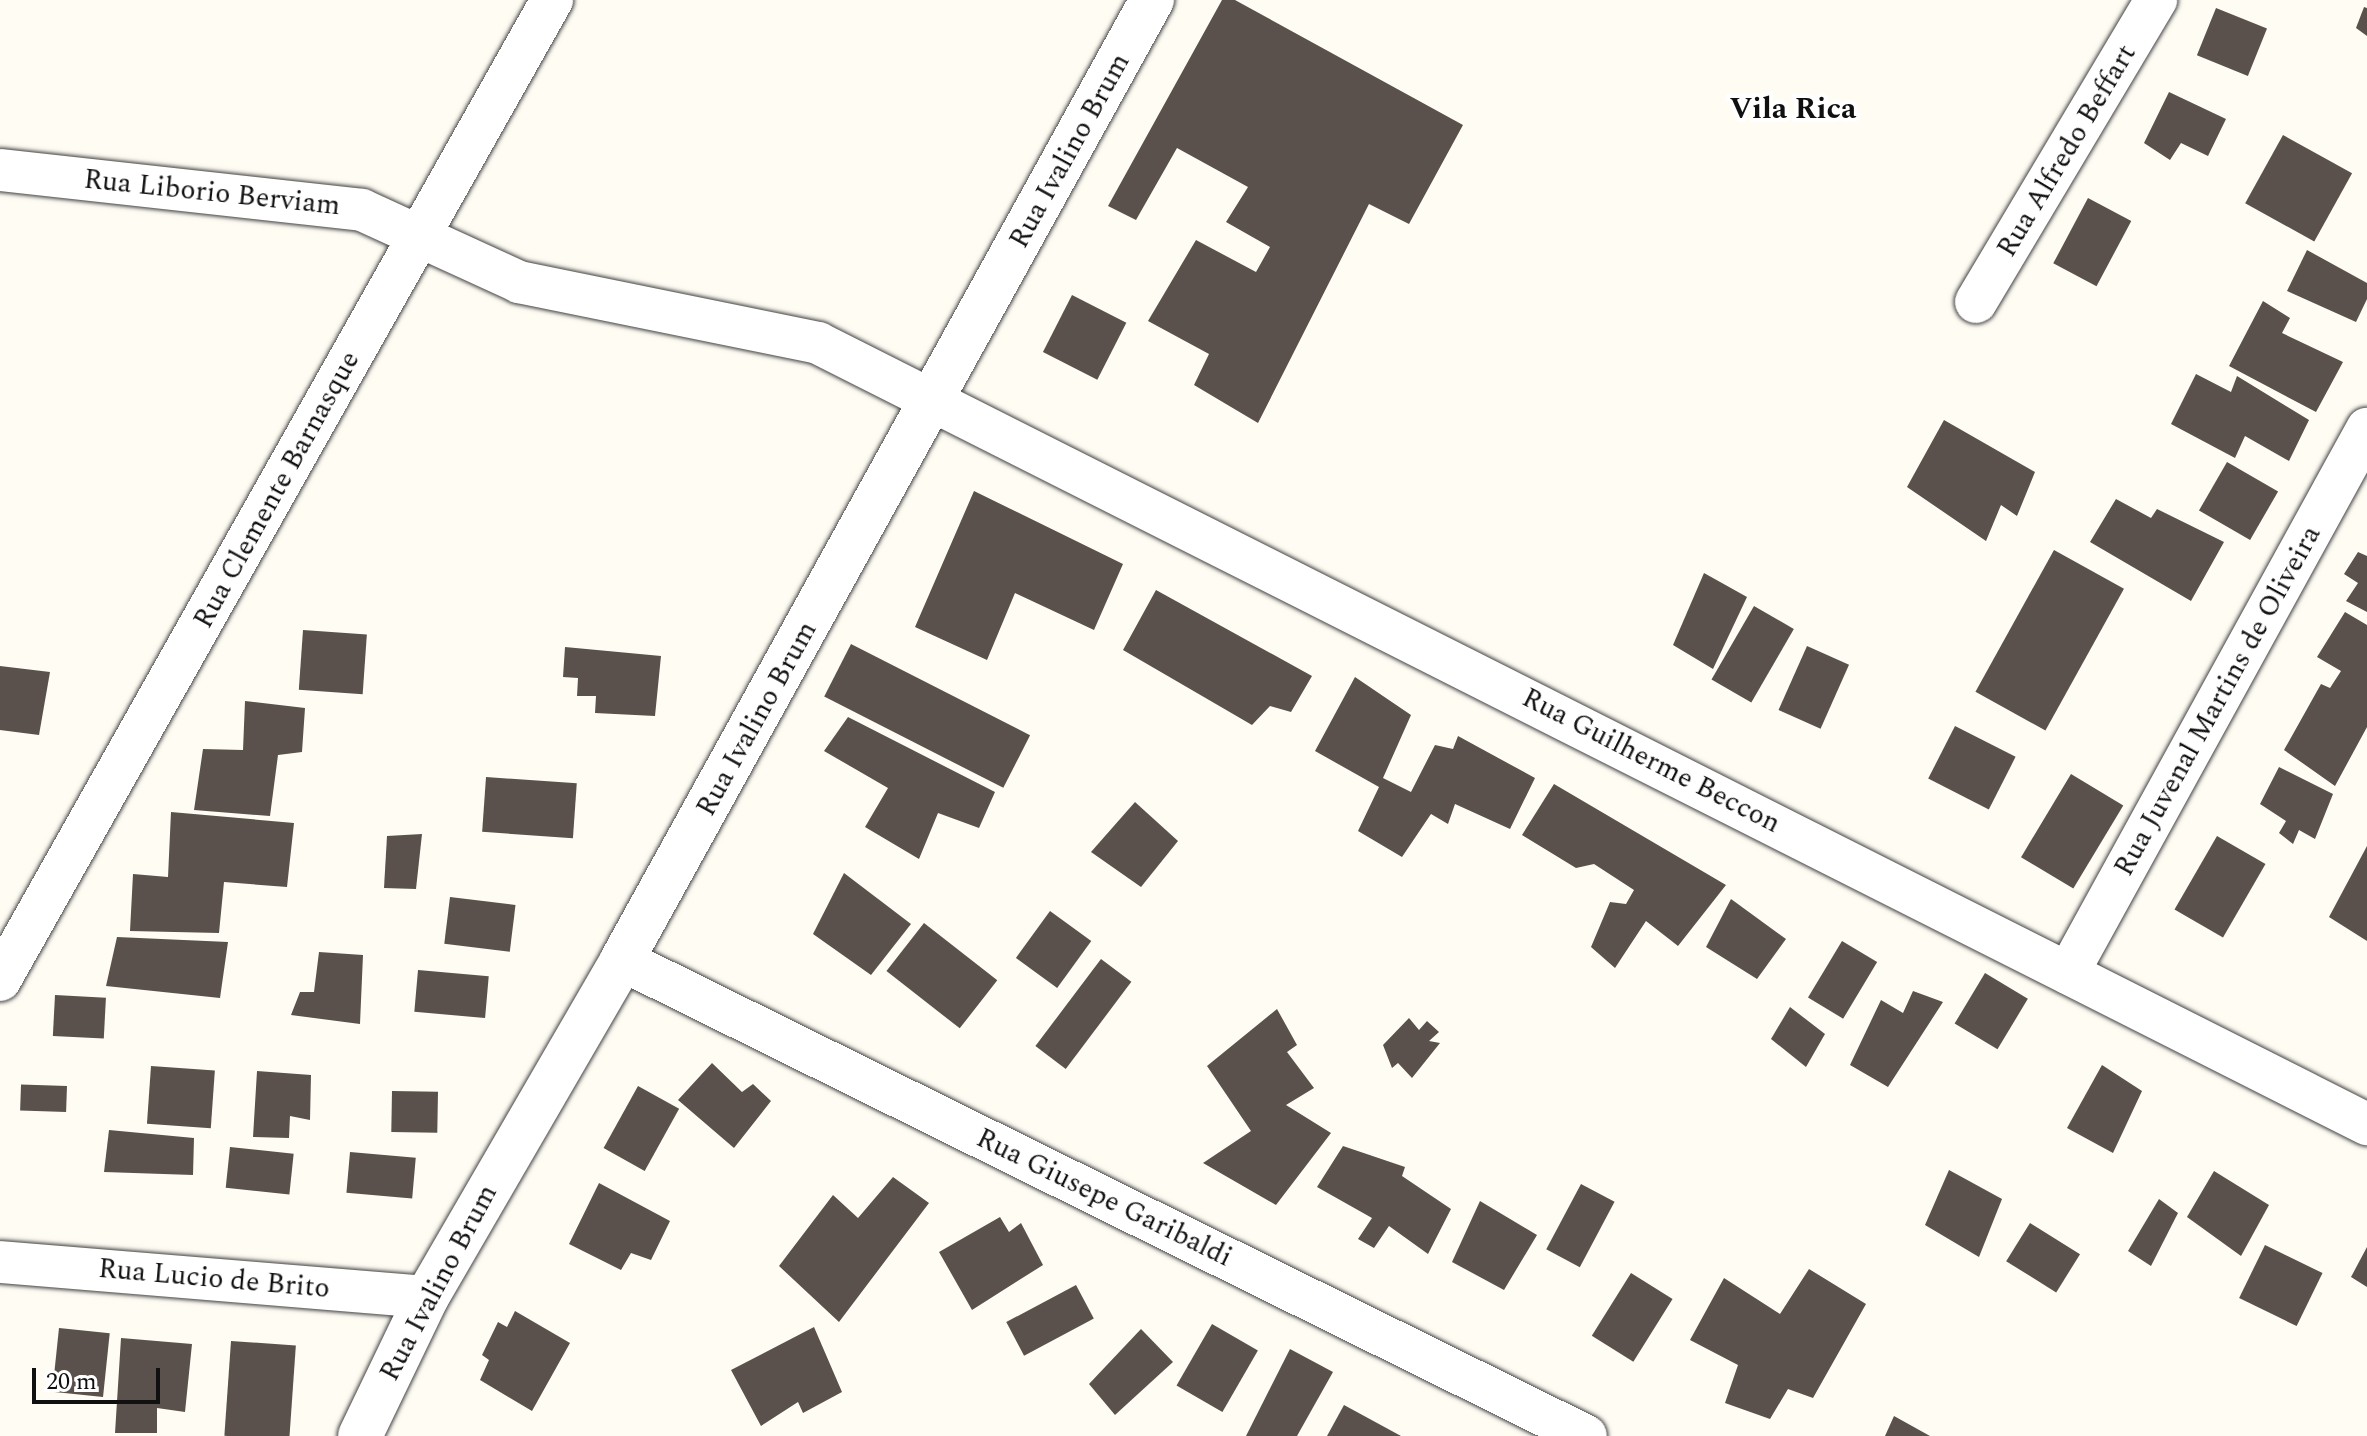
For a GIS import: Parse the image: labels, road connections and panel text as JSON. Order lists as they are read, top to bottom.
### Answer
{
  "streets": {
    "street": [
      "Rua Ivalino Brum",
      "Rua Alfredo Beffart",
      "Rua Liborio Berviam",
      "Rua Clemente Barnasque",
      "Rua Juvenal Martins de Oliveira",
      "Rua Guilherme Beccon",
      "Rua Giusepe Garibaldi",
      "Rua Lucio de Brito"
    ]
  },
  "crossings": [
    ["Rua Ivalino Brum", "Rua Liborio Berviam"],
    ["Rua Ivalino Brum", "Rua Guilherme Beccon"],
    ["Rua Ivalino Brum", "Rua Giusepe Garibaldi"],
    ["Rua Ivalino Brum", "Rua Lucio de Brito"],
    ["Rua Liborio Berviam", "Rua Clemente Barnasque"],
    ["Rua Liborio Berviam", "Rua Guilherme Beccon"],
    ["Rua Juvenal Martins de Oliveira", "Rua Guilherme Beccon"]
  ],
  "districts": ["Vila Rica"],
  "scale_bar": "20 m"
}
